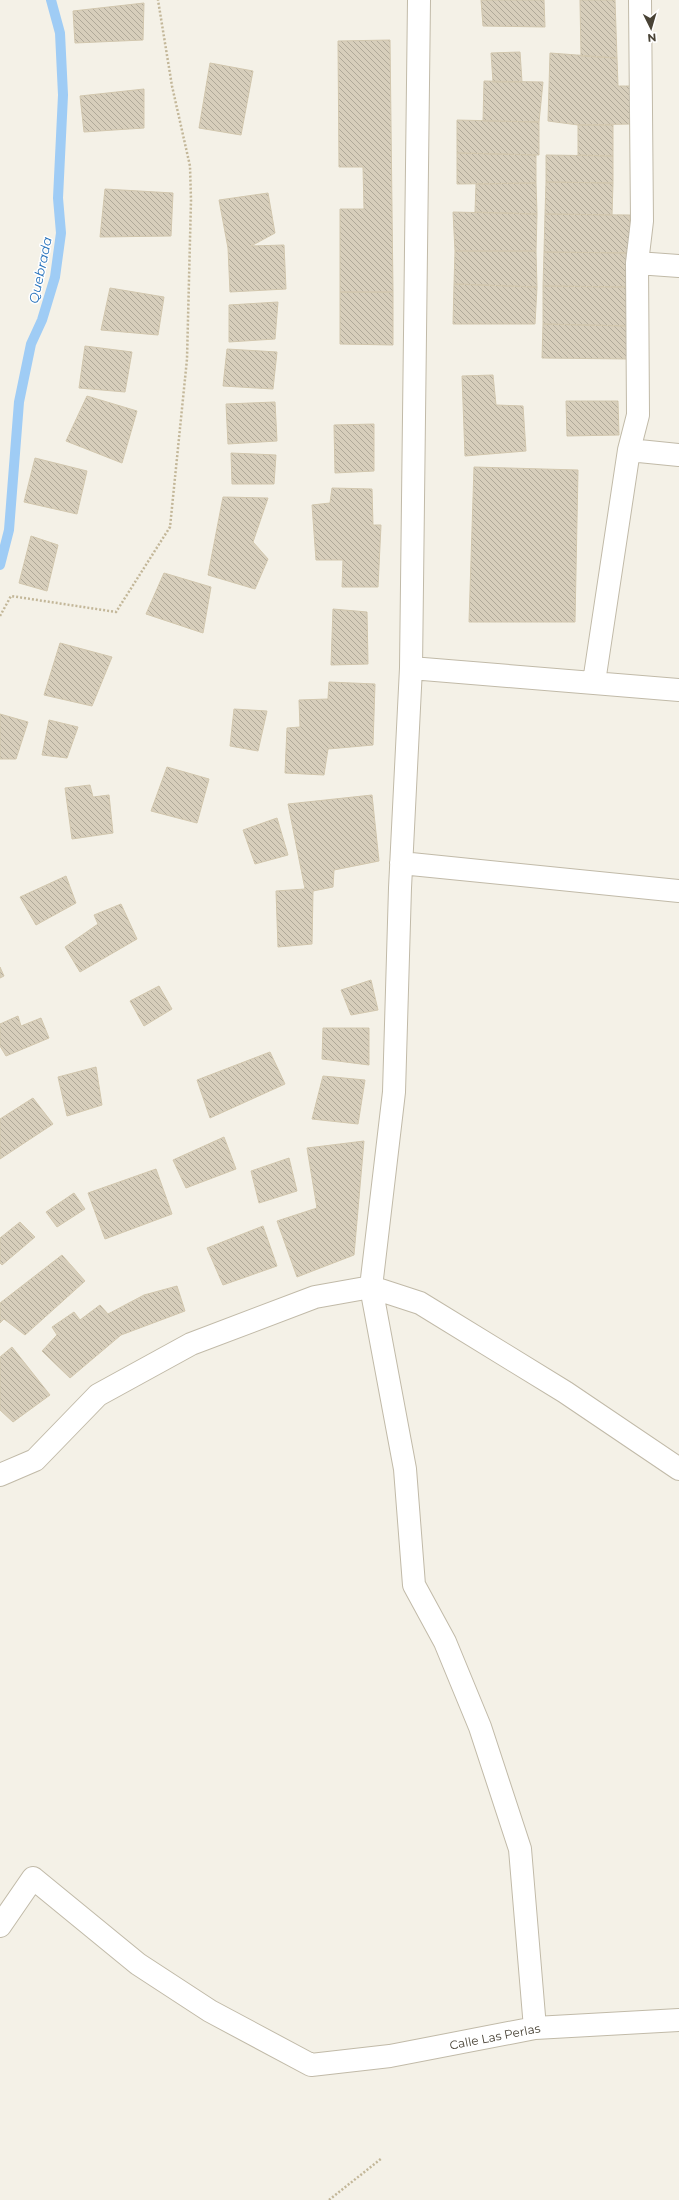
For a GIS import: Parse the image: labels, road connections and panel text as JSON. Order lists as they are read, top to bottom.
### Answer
{
  "streets": {
    "street": ["Calle Las Perlas"]
  },
  "water": ["Quebrada"],
  "north": "bottom"
}
